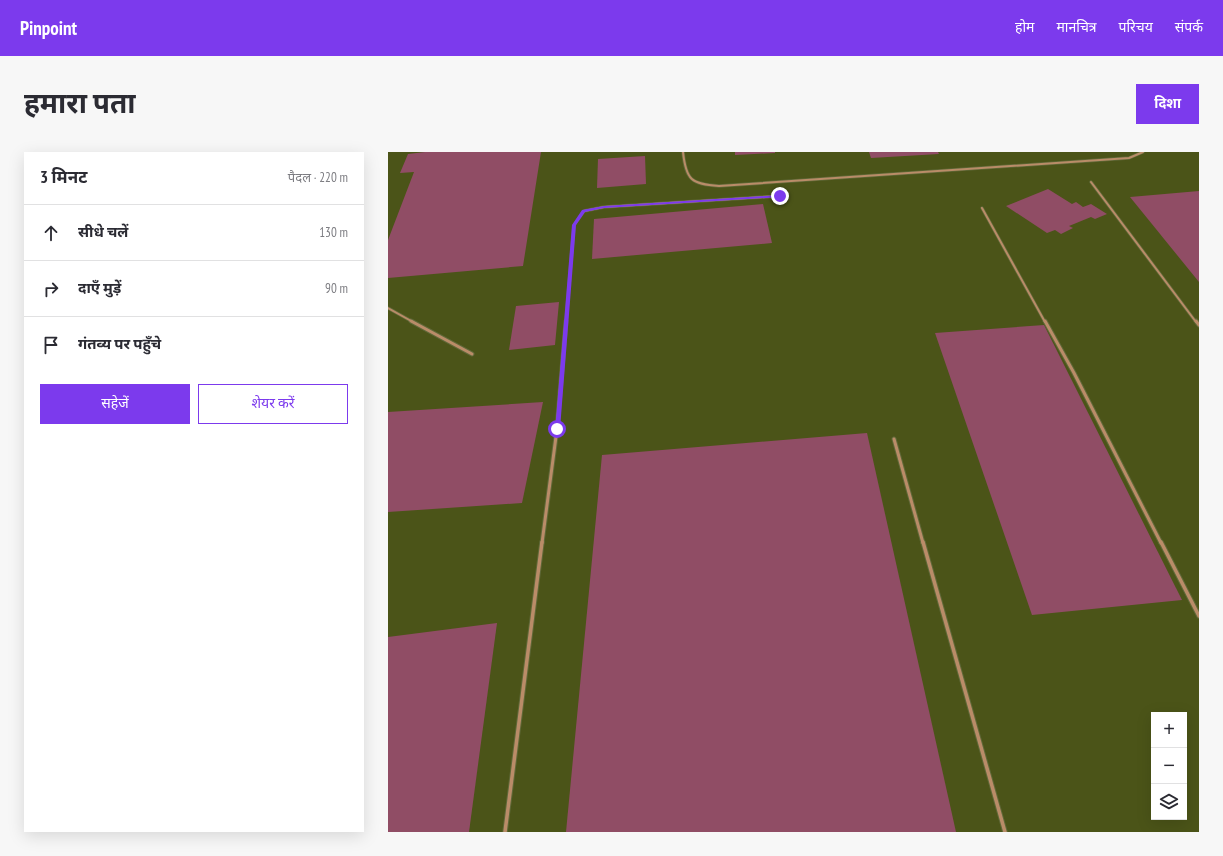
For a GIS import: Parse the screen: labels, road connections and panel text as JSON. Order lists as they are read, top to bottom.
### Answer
{
  "page": {
    "header": "Pinpoint",
    "nav": [
      "होम",
      "मानचित्र",
      "परिचय",
      "संपर्क"
    ],
    "title": "हमारा पता",
    "buttons": [
      "दिशा",
      ["सहेजें", "शेयर करें"]
    ],
    "heading": ["3 मिनट", "पैदल · 220 m"],
    "list": [
      ["सीधे चलें", "130 m"],
      ["दाएँ मुड़ें", "90 m"],
      "गंतव्य पर पहुँचे"
    ],
    "map_buttons": ["+", "−"]
  }
}
